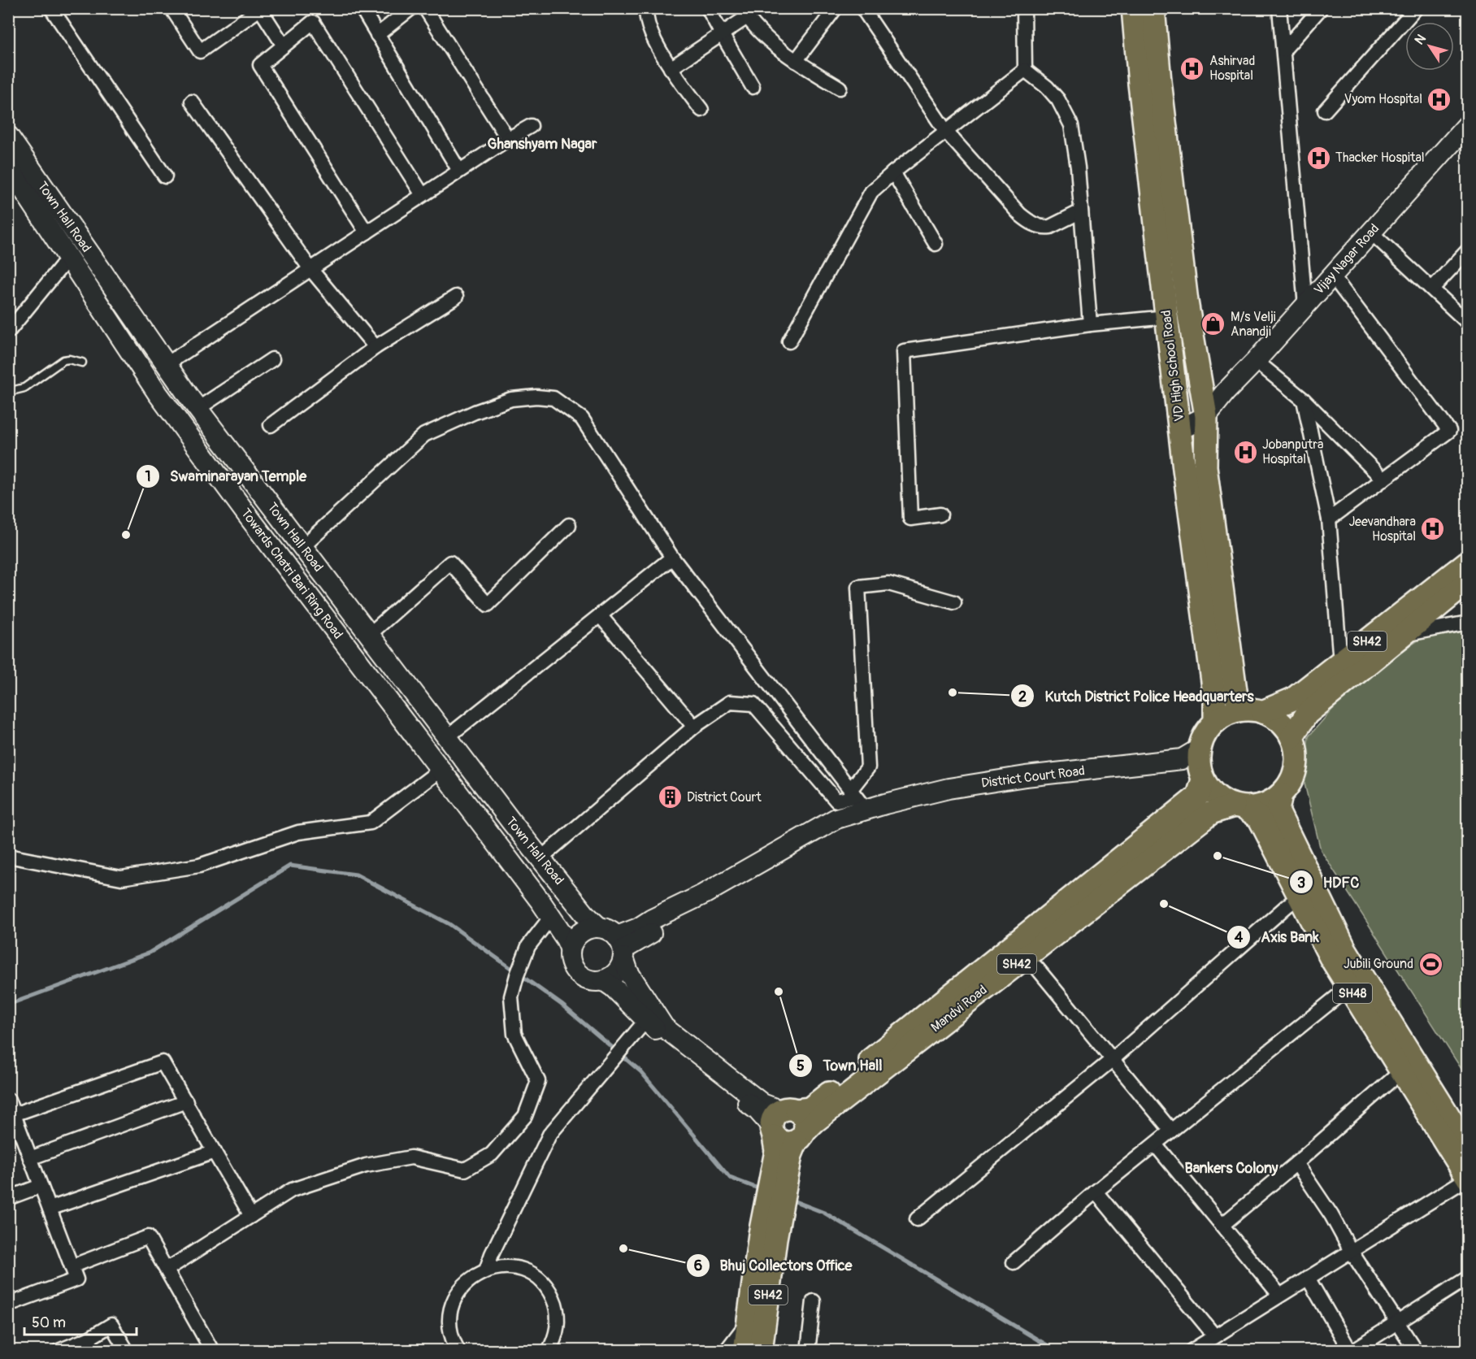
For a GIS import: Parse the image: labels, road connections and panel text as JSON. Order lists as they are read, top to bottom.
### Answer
{
  "streets": {
    "main road": [
      "VD High School Road",
      "SH42",
      "SH48",
      "Mandvi Road"
    ],
    "street": [
      "Town Hall Road",
      "Vijay Nagar Road",
      "Towards Chatri Bari Ring Road",
      "District Court Road"
    ]
  },
  "crossings": [
    ["Town Hall Road", "Towards Chatri Bari Ring Road"],
    ["Town Hall Road", "District Court Road"],
    ["Vijay Nagar Road", "VD High School Road"],
    ["VD High School Road", "SH42"],
    ["VD High School Road", "District Court Road"],
    ["VD High School Road", "SH48"],
    ["VD High School Road", "Mandvi Road"],
    ["Towards Chatri Bari Ring Road", "District Court Road"],
    ["SH42", "District Court Road"],
    ["SH42", "SH48"],
    ["SH42", "Mandvi Road"],
    ["District Court Road", "SH48"],
    ["District Court Road", "Mandvi Road"],
    ["SH48", "Mandvi Road"]
  ],
  "districts": ["Ghanshyam Nagar", "Bankers Colony"],
  "places": {
    "hospital": [
      "Ashirvad Hospital",
      "Vyom Hospital",
      "Thacker Hospital",
      "Jobanputra Hospital",
      "Jeevandhara Hospital"
    ],
    "shop": ["M/s Velji Anandji"],
    "other": [
      "Swaminarayan Temple",
      "Kutch District Police Headquarters",
      "HDFC",
      "Axis Bank",
      "Town Hall",
      "Bhuj Collectors Office"
    ],
    "building": ["District Court"],
    "sports": ["Jubili Ground"]
  },
  "scale_bar": "50 m",
  "north": "top left"
}
